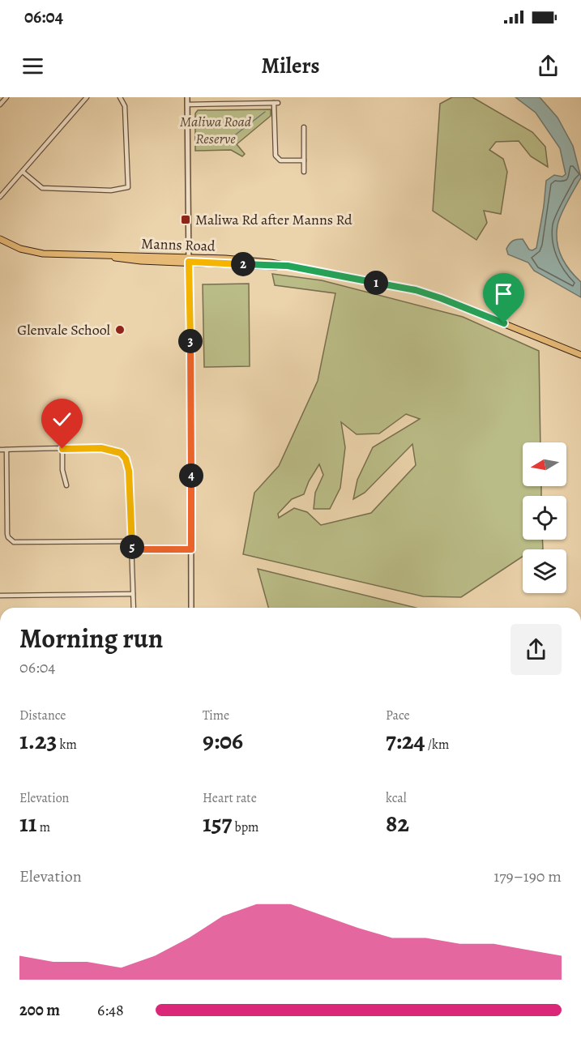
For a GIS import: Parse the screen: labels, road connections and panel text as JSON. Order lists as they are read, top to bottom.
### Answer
{
  "streets": {
    "main road": ["Manns Road"]
  },
  "parks": ["Maliwa Road Reserve"],
  "places": {
    "transit": ["Maliwa Rd after Manns Rd"],
    "other": ["Glenvale School"]
  },
  "north": "left",
  "page": {
    "status": "06:04",
    "header": "Milers",
    "pins": [
      "2",
      "1",
      "3",
      "4",
      "5"
    ],
    "heading": ["Morning run", "06:04"],
    "stats": [
      ["Distance", "1.23 km"],
      ["Time", "9:06"],
      ["Pace", "7:24 /km"],
      ["Elevation", "11 m"],
      ["Heart rate", "157 bpm"],
      ["kcal", "82"]
    ],
    "chart": ["Elevation", "179–190 m"],
    "list": [
      {
        "name": "200 m",
        "note": "6:48"
      }
    ]
  }
}
